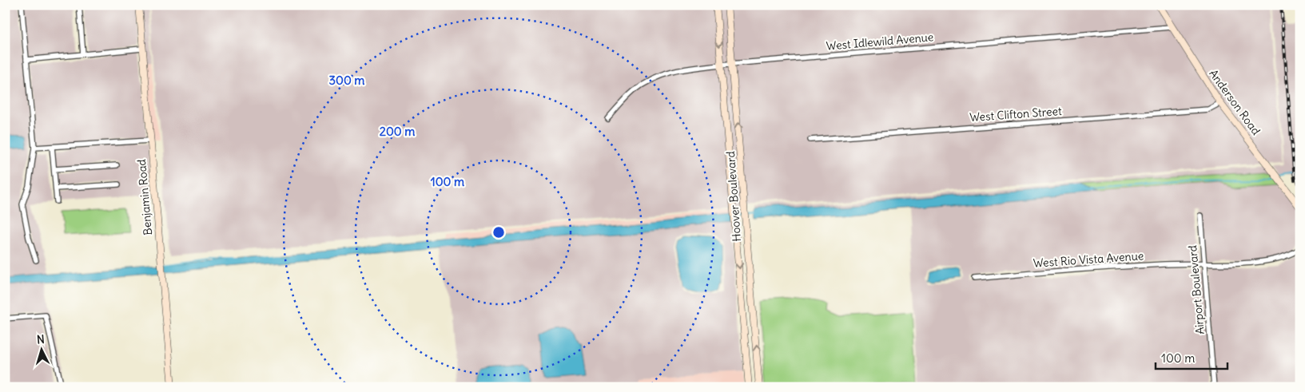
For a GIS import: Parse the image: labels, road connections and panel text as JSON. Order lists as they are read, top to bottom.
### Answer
{
  "streets": {
    "main road": ["Anderson Road", "Hoover Boulevard", "Benjamin Road"],
    "street": [
      "West Idlewild Avenue",
      "West Clifton Street",
      "West Rio Vista Avenue",
      "Airport Boulevard"
    ]
  },
  "crossings": [
    ["West Idlewild Avenue", "Anderson Road"],
    ["West Idlewild Avenue", "Hoover Boulevard"],
    ["Anderson Road", "West Clifton Street"],
    ["West Rio Vista Avenue", "Airport Boulevard"]
  ],
  "scale_bar": "100 m",
  "north": "top",
  "rings": ["300 m", "200 m", "100 m"]
}
